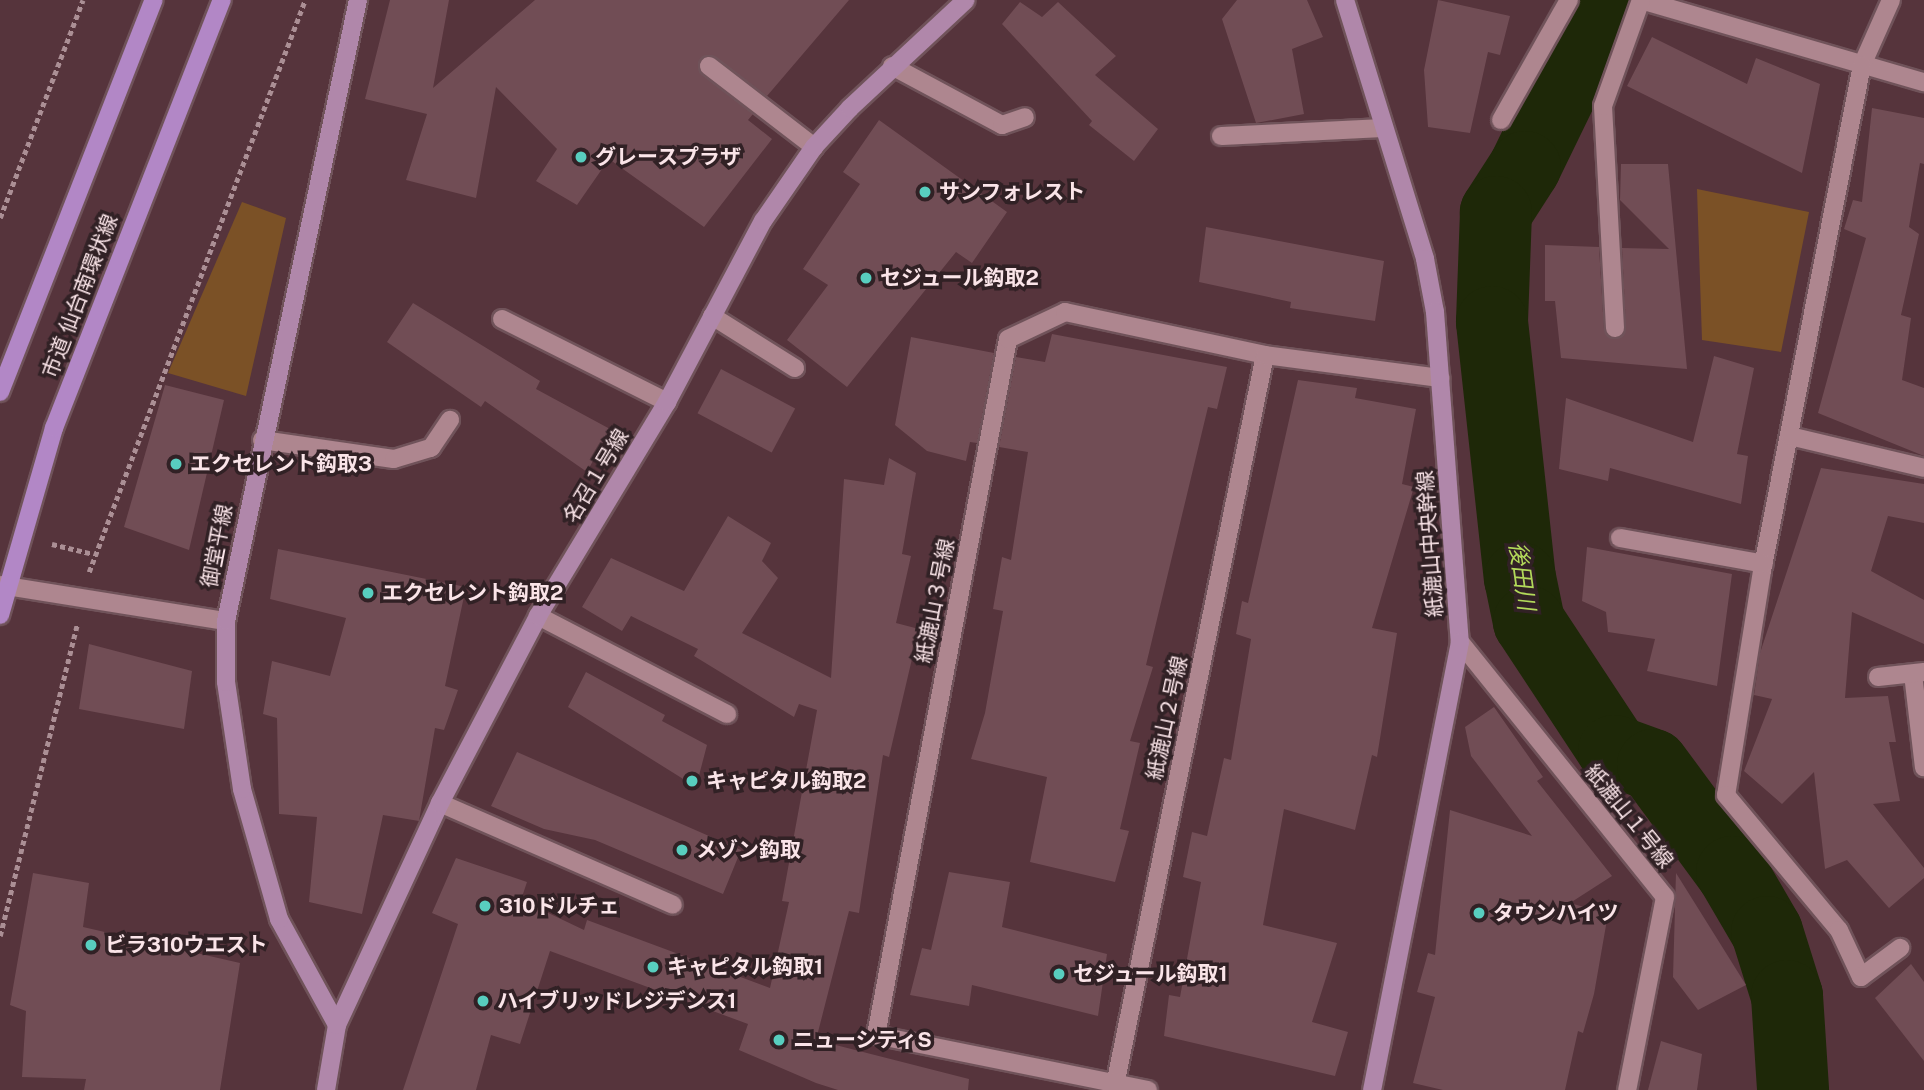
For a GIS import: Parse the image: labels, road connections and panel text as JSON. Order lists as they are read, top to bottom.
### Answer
{
  "streets": {
    "main road": ["市道 仙台南環状線"],
    "street": [
      "名召１号線",
      "紙漉山中央幹線",
      "御堂平線",
      "紙漉山３号線",
      "紙漉山２号線",
      "紙漉山１号線"
    ]
  },
  "crossings": [
    ["名召１号線", "御堂平線"],
    ["紙漉山中央幹線", "紙漉山３号線"],
    ["紙漉山中央幹線", "紙漉山１号線"],
    ["紙漉山３号線", "紙漉山２号線"]
  ],
  "water": ["後田川"],
  "places": [
    "グレースプラザ",
    "サンフォレスト",
    "セジュール鈎取2",
    "エクセレント鈎取3",
    "エクセレント鈎取2",
    "キャピタル鈎取2",
    "メゾン鈎取",
    "310ドルチェ",
    "タウンハイツ",
    "ビラ310ウエスト",
    "キャピタル鈎取1",
    "セジュール鈎取1",
    "ハイブリッドレジデンス1",
    "ニューシティS"
  ]
}
